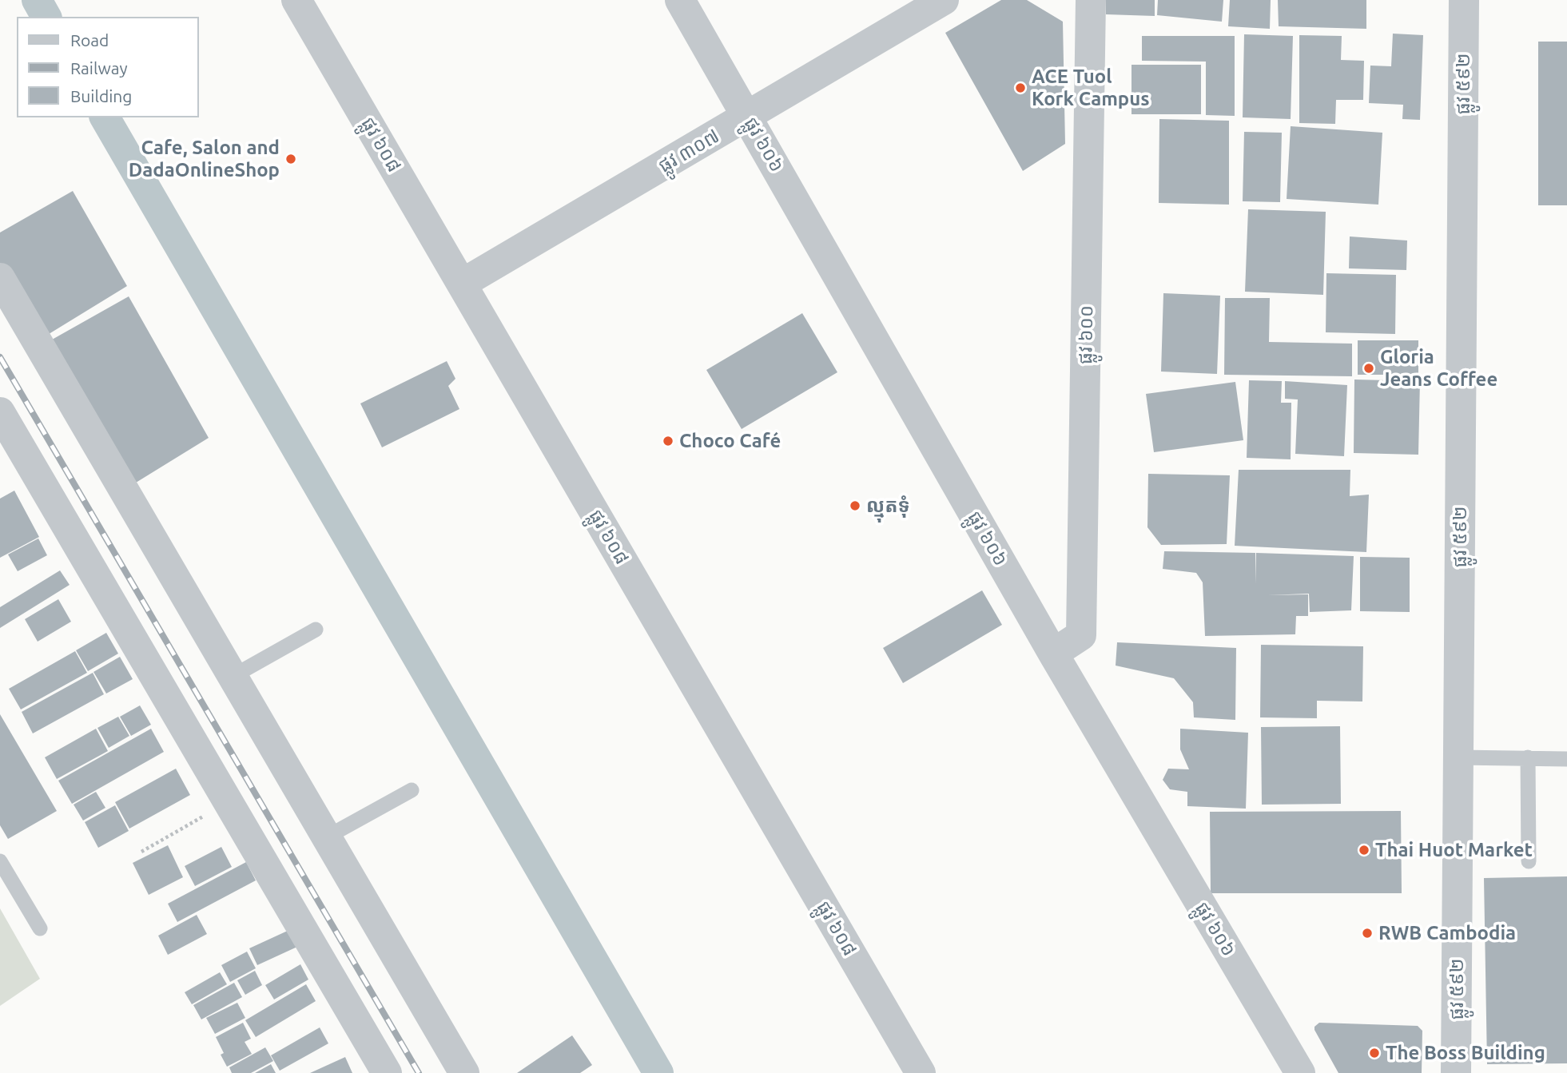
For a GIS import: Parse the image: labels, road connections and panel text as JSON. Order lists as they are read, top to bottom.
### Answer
{
  "streets": {
    "street": [
      "ផ្លូវ ៥៩២",
      "ផ្លូវ ៦០៨",
      "ផ្លូវ ៦០៦",
      "ផ្លូវ ៣០៧",
      "ផ្លូវ ៦០០"
    ]
  },
  "crossings": [
    ["ផ្លូវ ៦០៨", "ផ្លូវ ៣០៧"],
    ["ផ្លូវ ៦០៦", "ផ្លូវ ៣០៧"],
    ["ផ្លូវ ៦០៦", "ផ្លូវ ៦០០"]
  ],
  "places": [
    "ACE Tuol Kork Campus",
    "Cafe, Salon and DadaOnlineShop",
    "Gloria Jeans Coffee",
    "Choco Café",
    "ល្មុតទុំ",
    "Thai Huot Market",
    "RWB Cambodia",
    "The Boss Building"
  ],
  "legend": ["Road", "Railway", "Building"]
}
